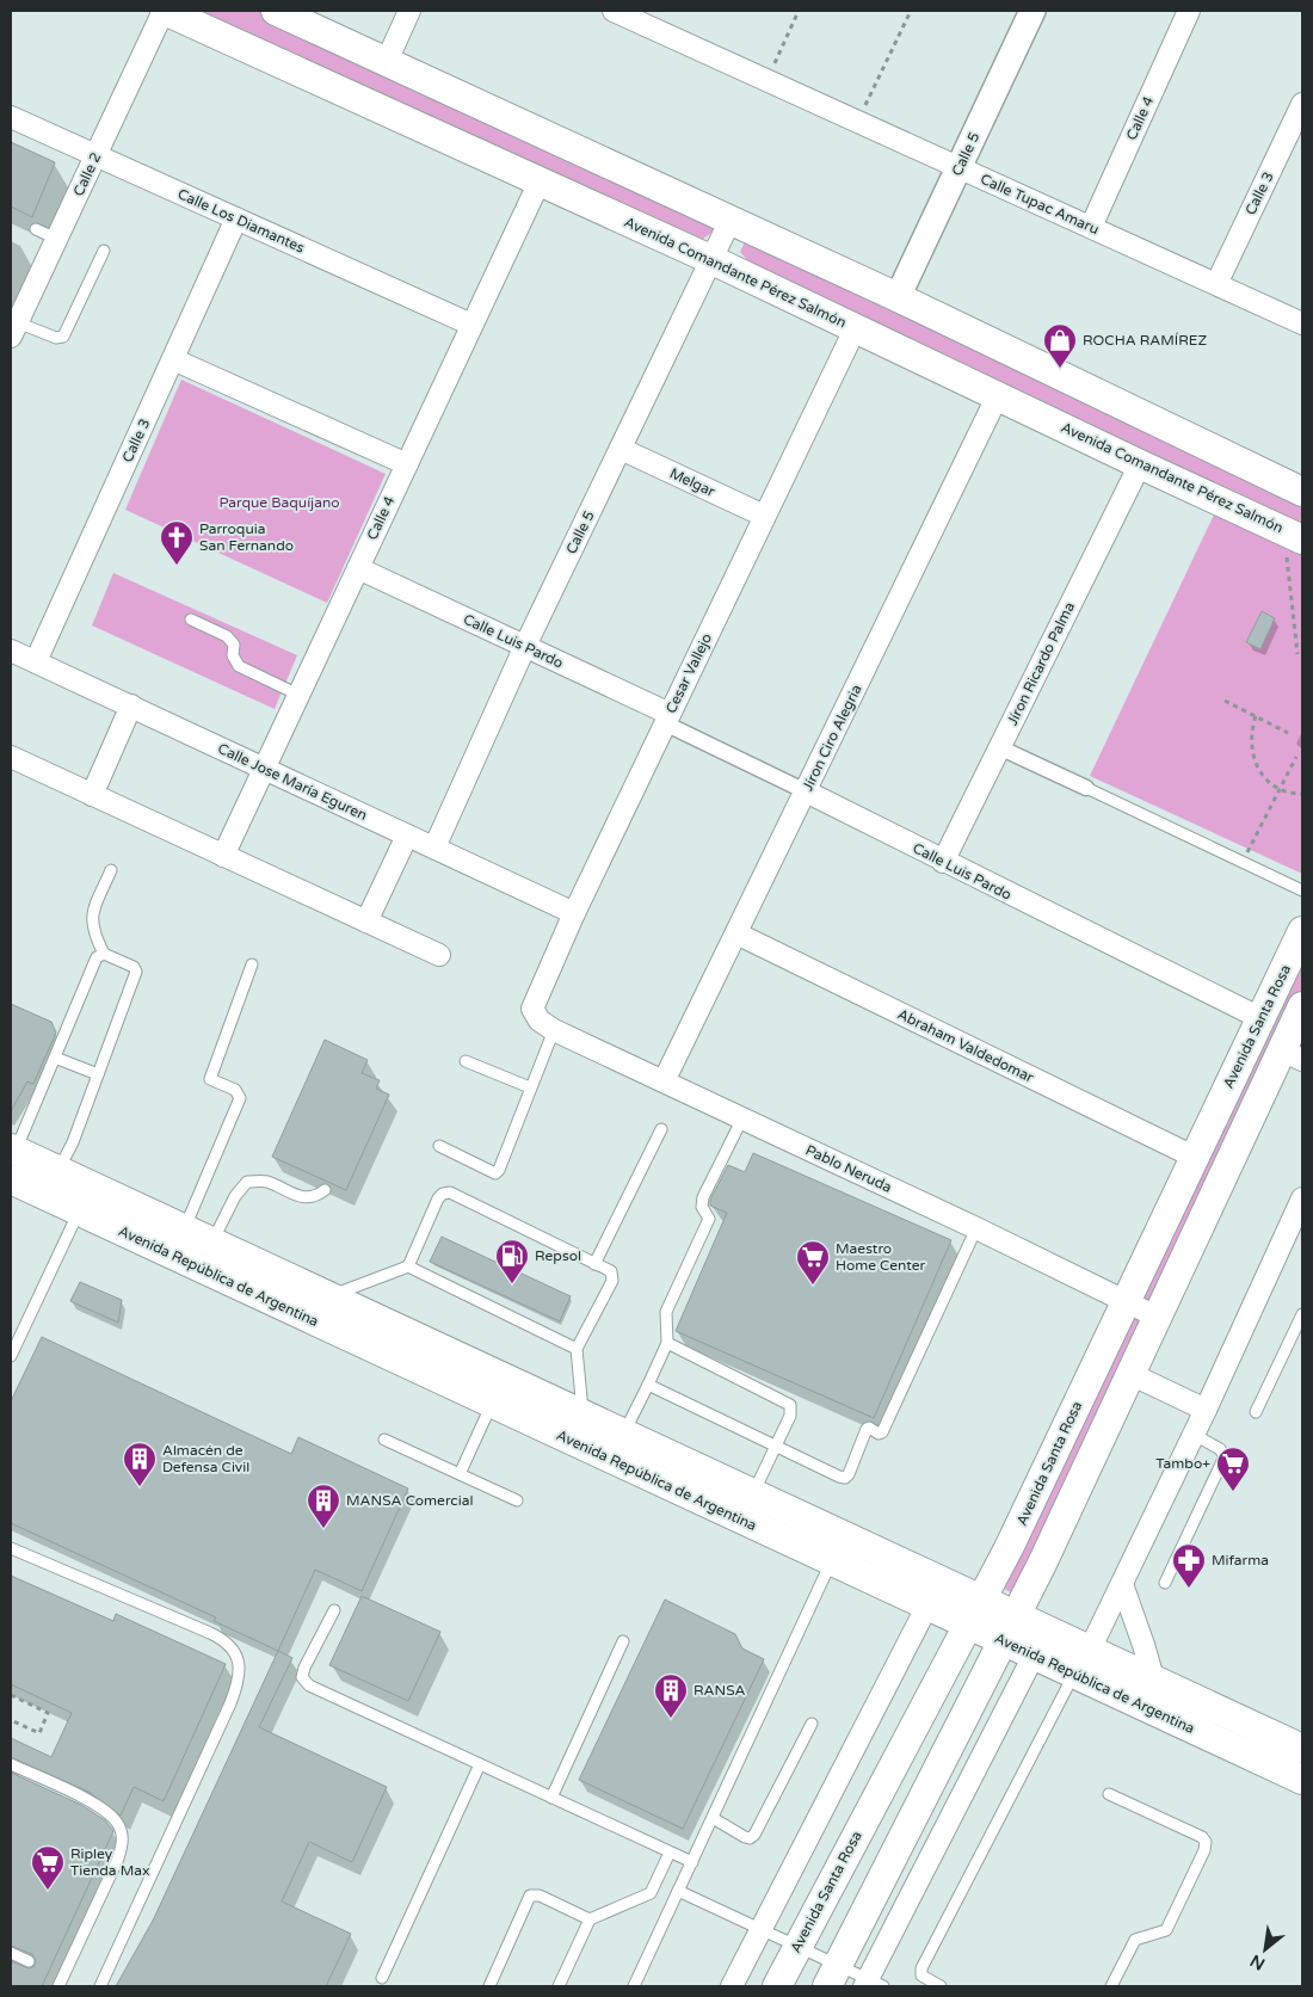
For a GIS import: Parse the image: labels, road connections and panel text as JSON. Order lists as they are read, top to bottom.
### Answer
{
  "streets": {
    "main road": ["Avenida Comandante Pérez Salmón", "Avenida Santa Rosa", "Avenida República de Argentina"],
    "street": [
      "Calle 4",
      "Calle 5",
      "Calle 2",
      "Calle 3",
      "Calle Tupac Amaru",
      "Calle Los Diamantes",
      "Melgar",
      "Calle Luis Pardo",
      "Jíron Ricardo Palma",
      "Cesar Vallejo",
      "Jíron Ciro Alegria",
      "Calle Jose María Eguren",
      "Abraham Valdedomar",
      "Pablo Neruda"
    ]
  },
  "crossings": [
    ["Calle 4", "Calle Tupac Amaru"],
    ["Calle 4", "Calle Los Diamantes"],
    ["Calle 4", "Avenida Comandante Pérez Salmón"],
    ["Calle 4", "Calle Luis Pardo"],
    ["Calle 4", "Calle Jose María Eguren"],
    ["Calle 5", "Calle Tupac Amaru"],
    ["Calle 5", "Avenida Comandante Pérez Salmón"],
    ["Calle 5", "Melgar"],
    ["Calle 5", "Calle Luis Pardo"],
    ["Calle 5", "Calle Jose María Eguren"],
    ["Calle 2", "Calle Los Diamantes"],
    ["Calle 2", "Avenida Comandante Pérez Salmón"],
    ["Calle 3", "Calle Tupac Amaru"],
    ["Calle 3", "Calle Los Diamantes"],
    ["Calle 3", "Calle Jose María Eguren"],
    ["Avenida Comandante Pérez Salmón", "Jíron Ricardo Palma"],
    ["Avenida Comandante Pérez Salmón", "Cesar Vallejo"],
    ["Avenida Comandante Pérez Salmón", "Jíron Ciro Alegria"],
    ["Melgar", "Cesar Vallejo"],
    ["Calle Luis Pardo", "Jíron Ricardo Palma"],
    ["Calle Luis Pardo", "Cesar Vallejo"],
    ["Calle Luis Pardo", "Jíron Ciro Alegria"],
    ["Calle Luis Pardo", "Avenida Santa Rosa"],
    ["Cesar Vallejo", "Calle Jose María Eguren"],
    ["Cesar Vallejo", "Pablo Neruda"],
    ["Jíron Ciro Alegria", "Abraham Valdedomar"],
    ["Jíron Ciro Alegria", "Pablo Neruda"],
    ["Avenida Santa Rosa", "Abraham Valdedomar"],
    ["Avenida Santa Rosa", "Pablo Neruda"],
    ["Avenida Santa Rosa", "Avenida República de Argentina"]
  ],
  "parks": ["Parque Baquíjano"],
  "places": {
    "shop": ["ROCHA RAMÍREZ"],
    "church": ["Parroquia San Fernando"],
    "fuel station": ["Repsol"],
    "supermarket": ["Maestro Home Center", "Tambo+", "Ripley Tienda Max"],
    "building": ["Almacén de Defensa Civil", "MANSA Comercial", "RANSA"],
    "pharmacy": ["Mifarma"]
  },
  "north": "bottom left"
}
